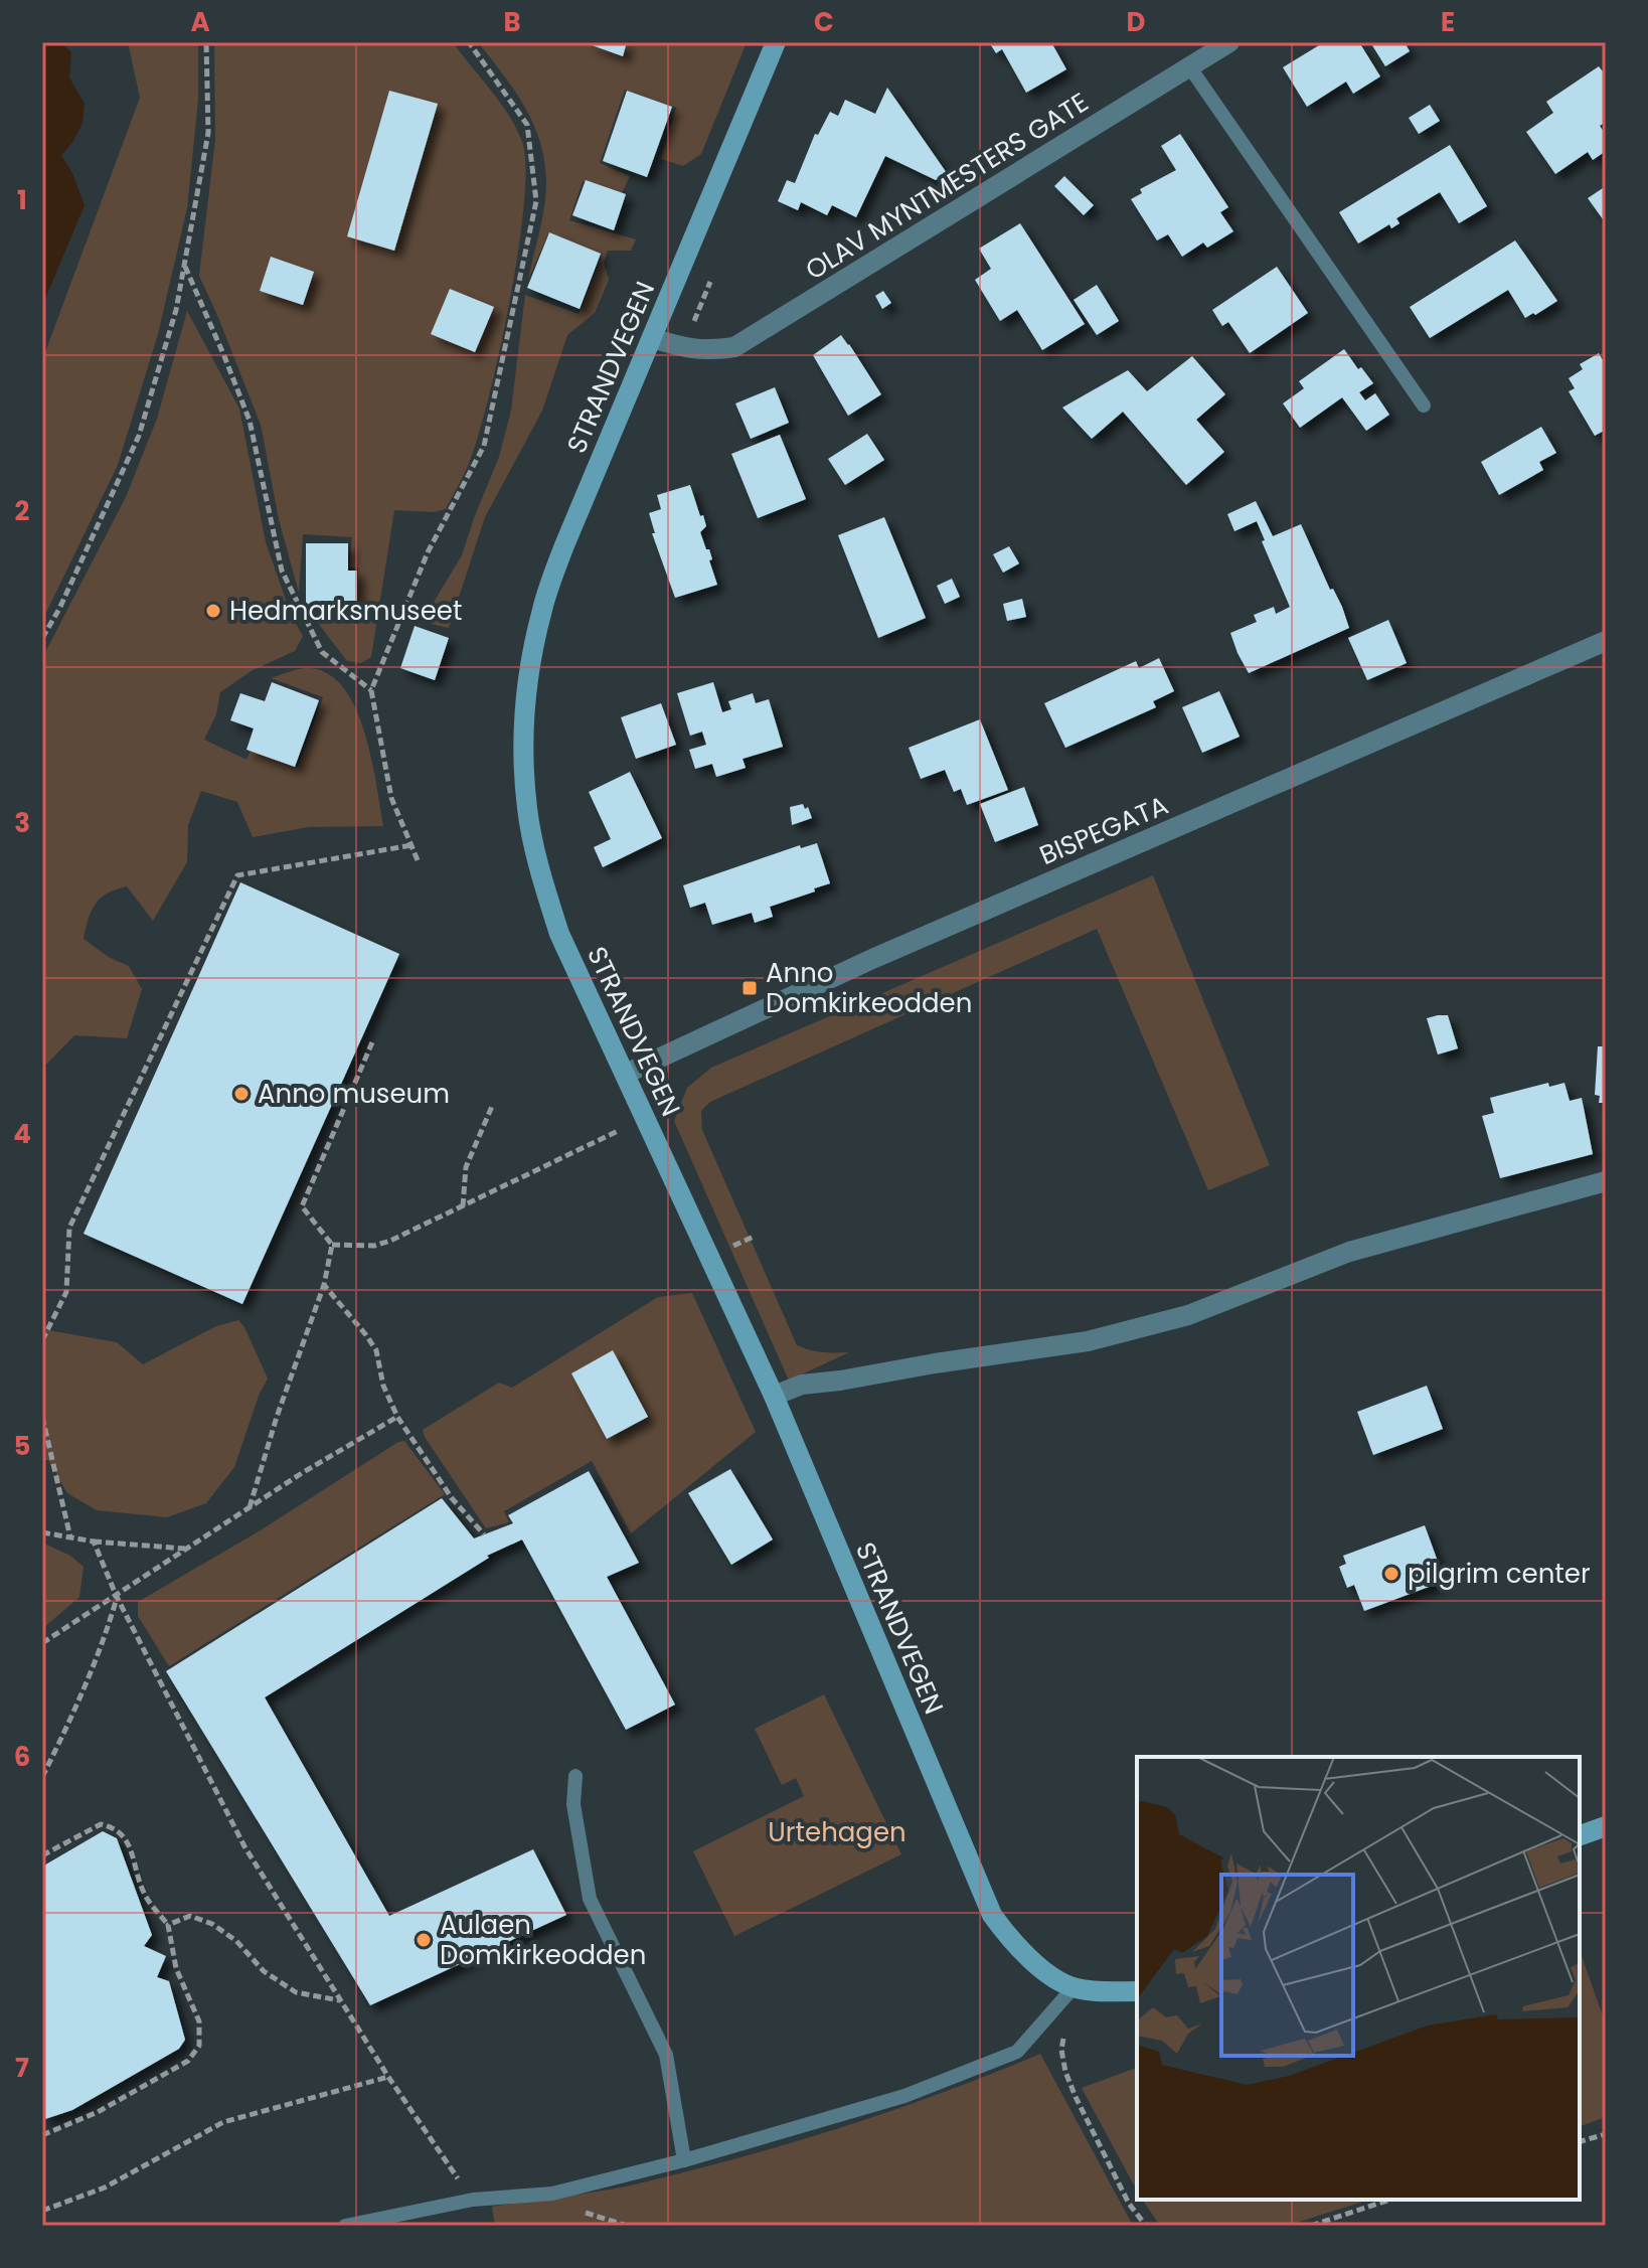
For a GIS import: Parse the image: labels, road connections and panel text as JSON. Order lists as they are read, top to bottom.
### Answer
{
  "streets": {
    "main road": ["STRANDVEGEN"],
    "street": ["OLAV MYNTMESTERS GATE", "BISPEGATA"]
  },
  "crossings": [
    ["OLAV MYNTMESTERS GATE", "STRANDVEGEN"],
    ["STRANDVEGEN", "BISPEGATA"]
  ],
  "parks": ["Urtehagen"],
  "places": {
    "other": [
      "Hedmarksmuseet",
      "Anno museum",
      "pilgrim center",
      "Aulaen Domkirkeodden"
    ],
    "transit": ["Anno Domkirkeodden"]
  },
  "grid": {
    "columns": [
      "A",
      "B",
      "C",
      "D",
      "E"
    ],
    "rows": [
      "1",
      "2",
      "3",
      "4",
      "5",
      "6",
      "7"
    ]
  }
}
